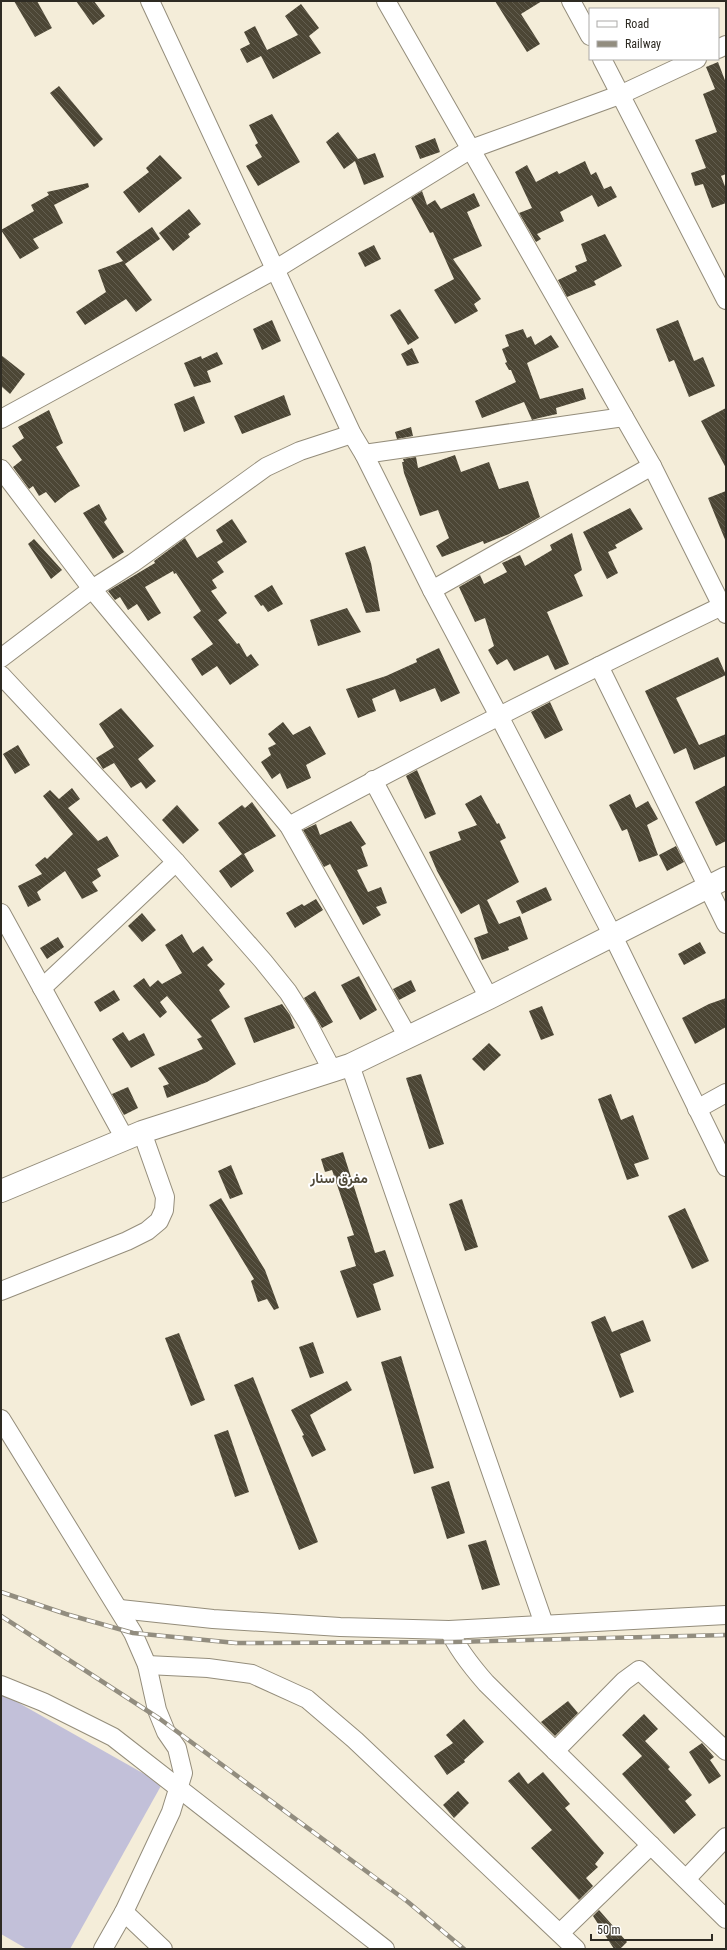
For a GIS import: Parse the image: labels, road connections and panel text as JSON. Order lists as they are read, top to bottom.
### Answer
{
  "districts": ["مفرق سنار"],
  "legend": ["Road", "Railway"],
  "scale_bar": "50 m"
}
